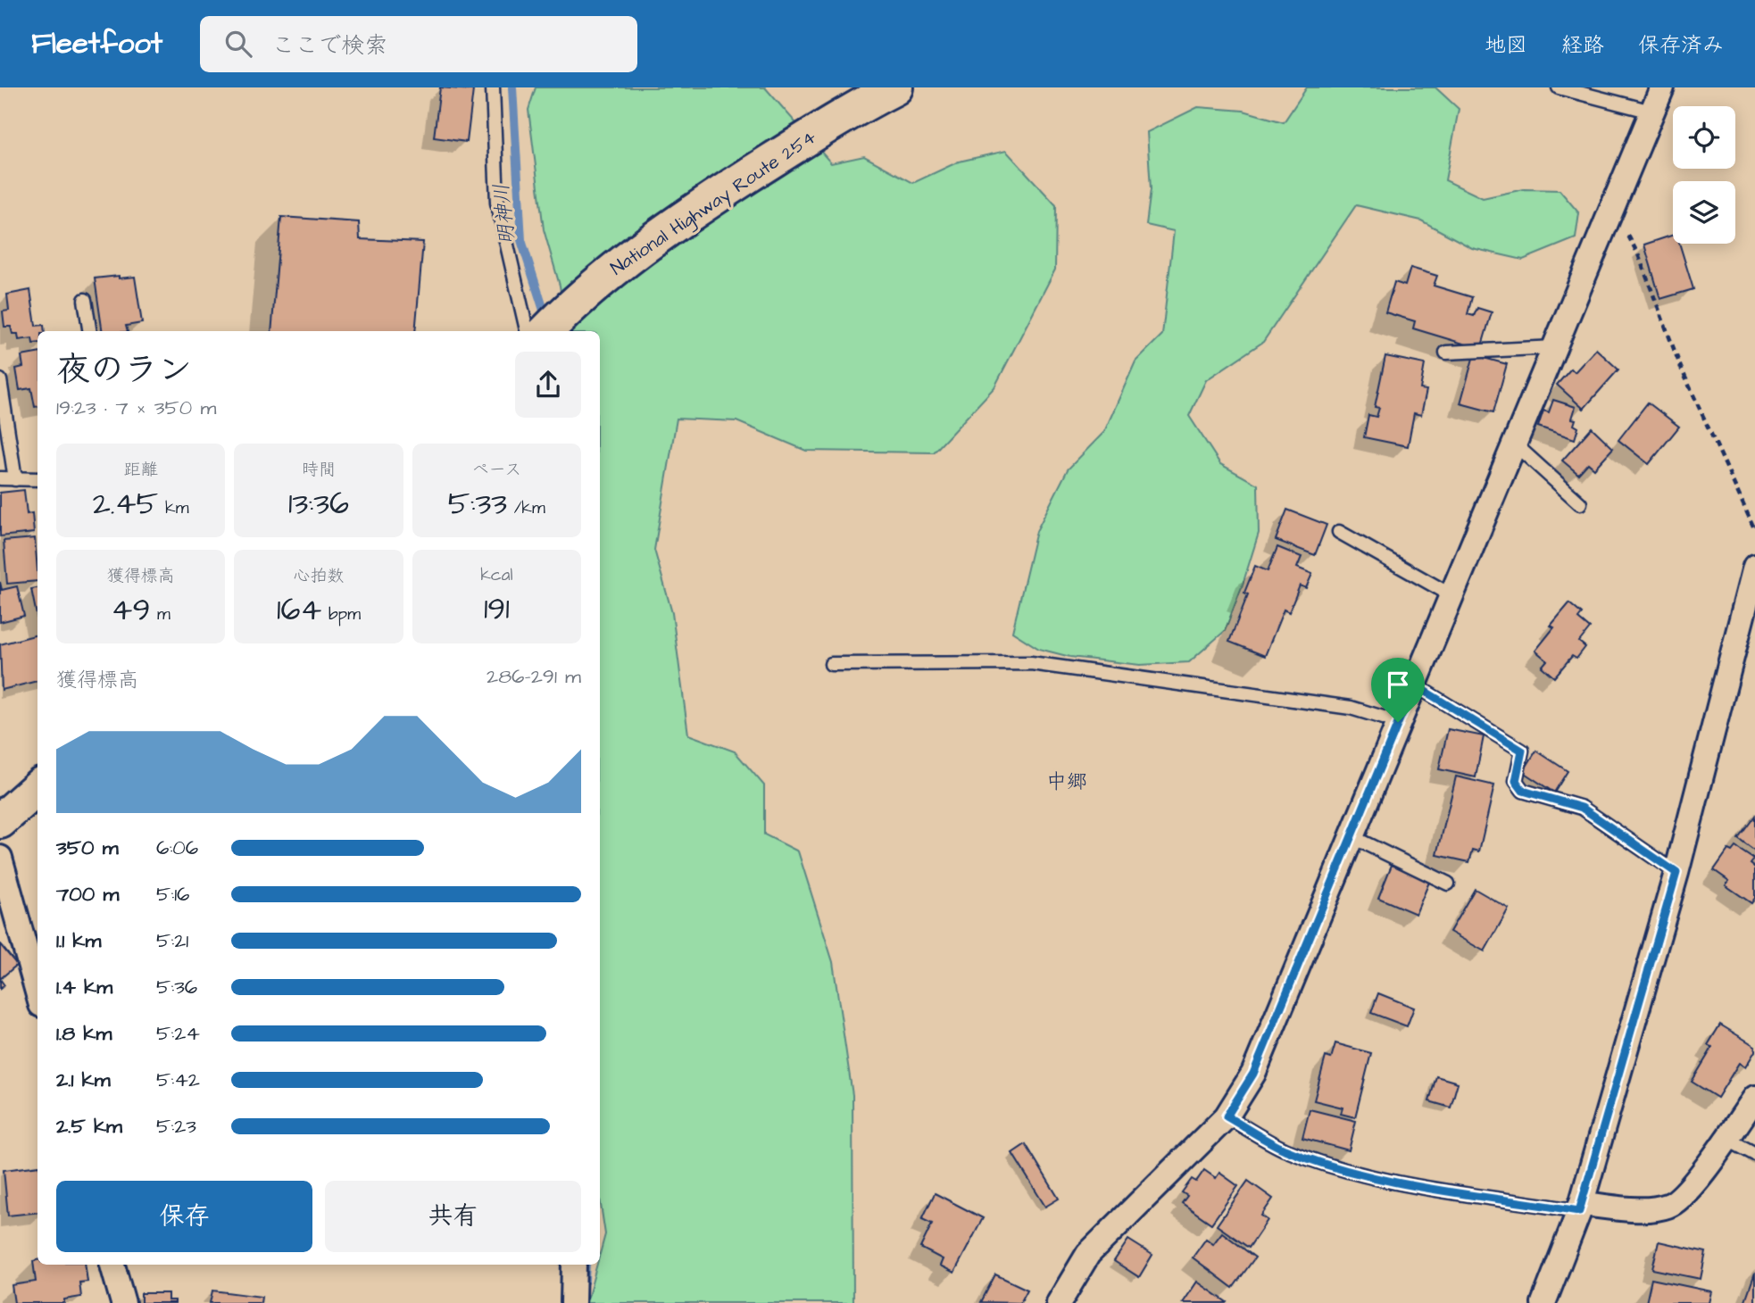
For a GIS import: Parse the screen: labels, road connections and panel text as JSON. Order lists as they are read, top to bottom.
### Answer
{
  "streets": {
    "highway": ["National Highway Route 254"]
  },
  "districts": ["中郷"],
  "water": ["明神川"],
  "page": {
    "header": "Fleetfoot",
    "search": "ここで検索",
    "nav": ["地図", "経路", "保存済み"],
    "heading": ["夜のラン", "19:23 · 7 × 350 m"],
    "stats": [
      ["距離", "2.45 km"],
      ["時間", "13:36"],
      ["ペース", "5:33 /km"],
      ["獲得標高", "49 m"],
      ["心拍数", "164 bpm"],
      ["kcal", "191"]
    ],
    "chart": ["獲得標高", "286–291 m"],
    "list": [
      {
        "name": "350 m",
        "note": "6:06"
      },
      {
        "name": "700 m",
        "note": "5:16"
      },
      {
        "name": "1.1 km",
        "note": "5:21"
      },
      {
        "name": "1.4 km",
        "note": "5:36"
      },
      {
        "name": "1.8 km",
        "note": "5:24"
      },
      {
        "name": "2.1 km",
        "note": "5:42"
      },
      {
        "name": "2.5 km",
        "note": "5:23"
      }
    ],
    "buttons": ["保存", "共有"]
  }
}
